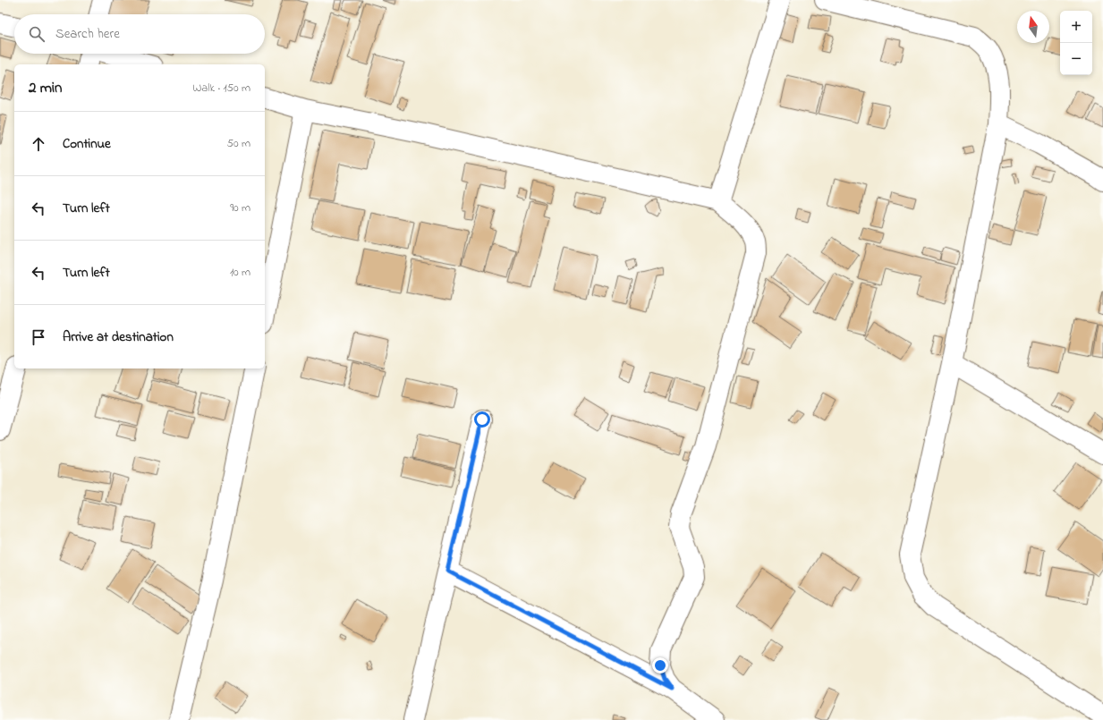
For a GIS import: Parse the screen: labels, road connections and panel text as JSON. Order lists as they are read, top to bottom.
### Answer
{
  "north": "top",
  "page": {
    "map_buttons": ["+", "−"],
    "search": "Search here",
    "heading": ["2 min", "Walk · 150 m"],
    "list": [
      ["Continue", "50 m"],
      ["Turn left", "90 m"],
      ["Turn left", "10 m"],
      "Arrive at destination"
    ]
  }
}
